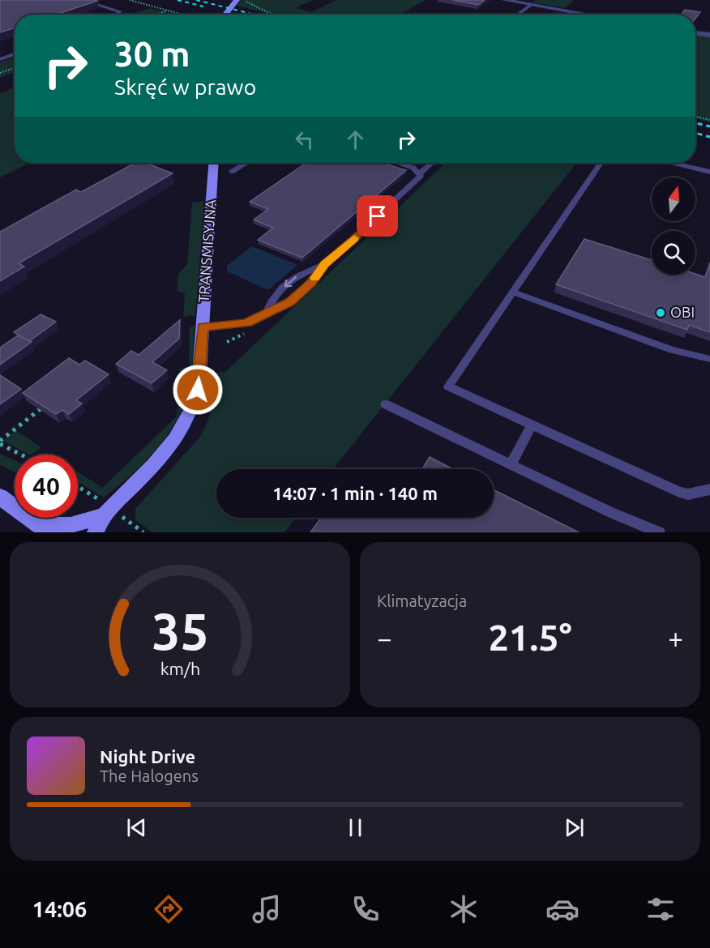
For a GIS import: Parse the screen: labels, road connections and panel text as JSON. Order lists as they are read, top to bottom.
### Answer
{
  "streets": {
    "street": ["TRANSMISYJNA"]
  },
  "places": ["OBI"],
  "north": "top",
  "page": {
    "turn": ["30 m", "Skręć w prawo"],
    "limit": "40",
    "trip": "14:07 · 1 min · 140 m",
    "tile": "Klimatyzacja",
    "heat": ["−", "21.5°", "+"],
    "song": ["Night Drive", "The Halogens"],
    "tabs": "14:06",
    "gauge": ["35", "km/h"]
  }
}
